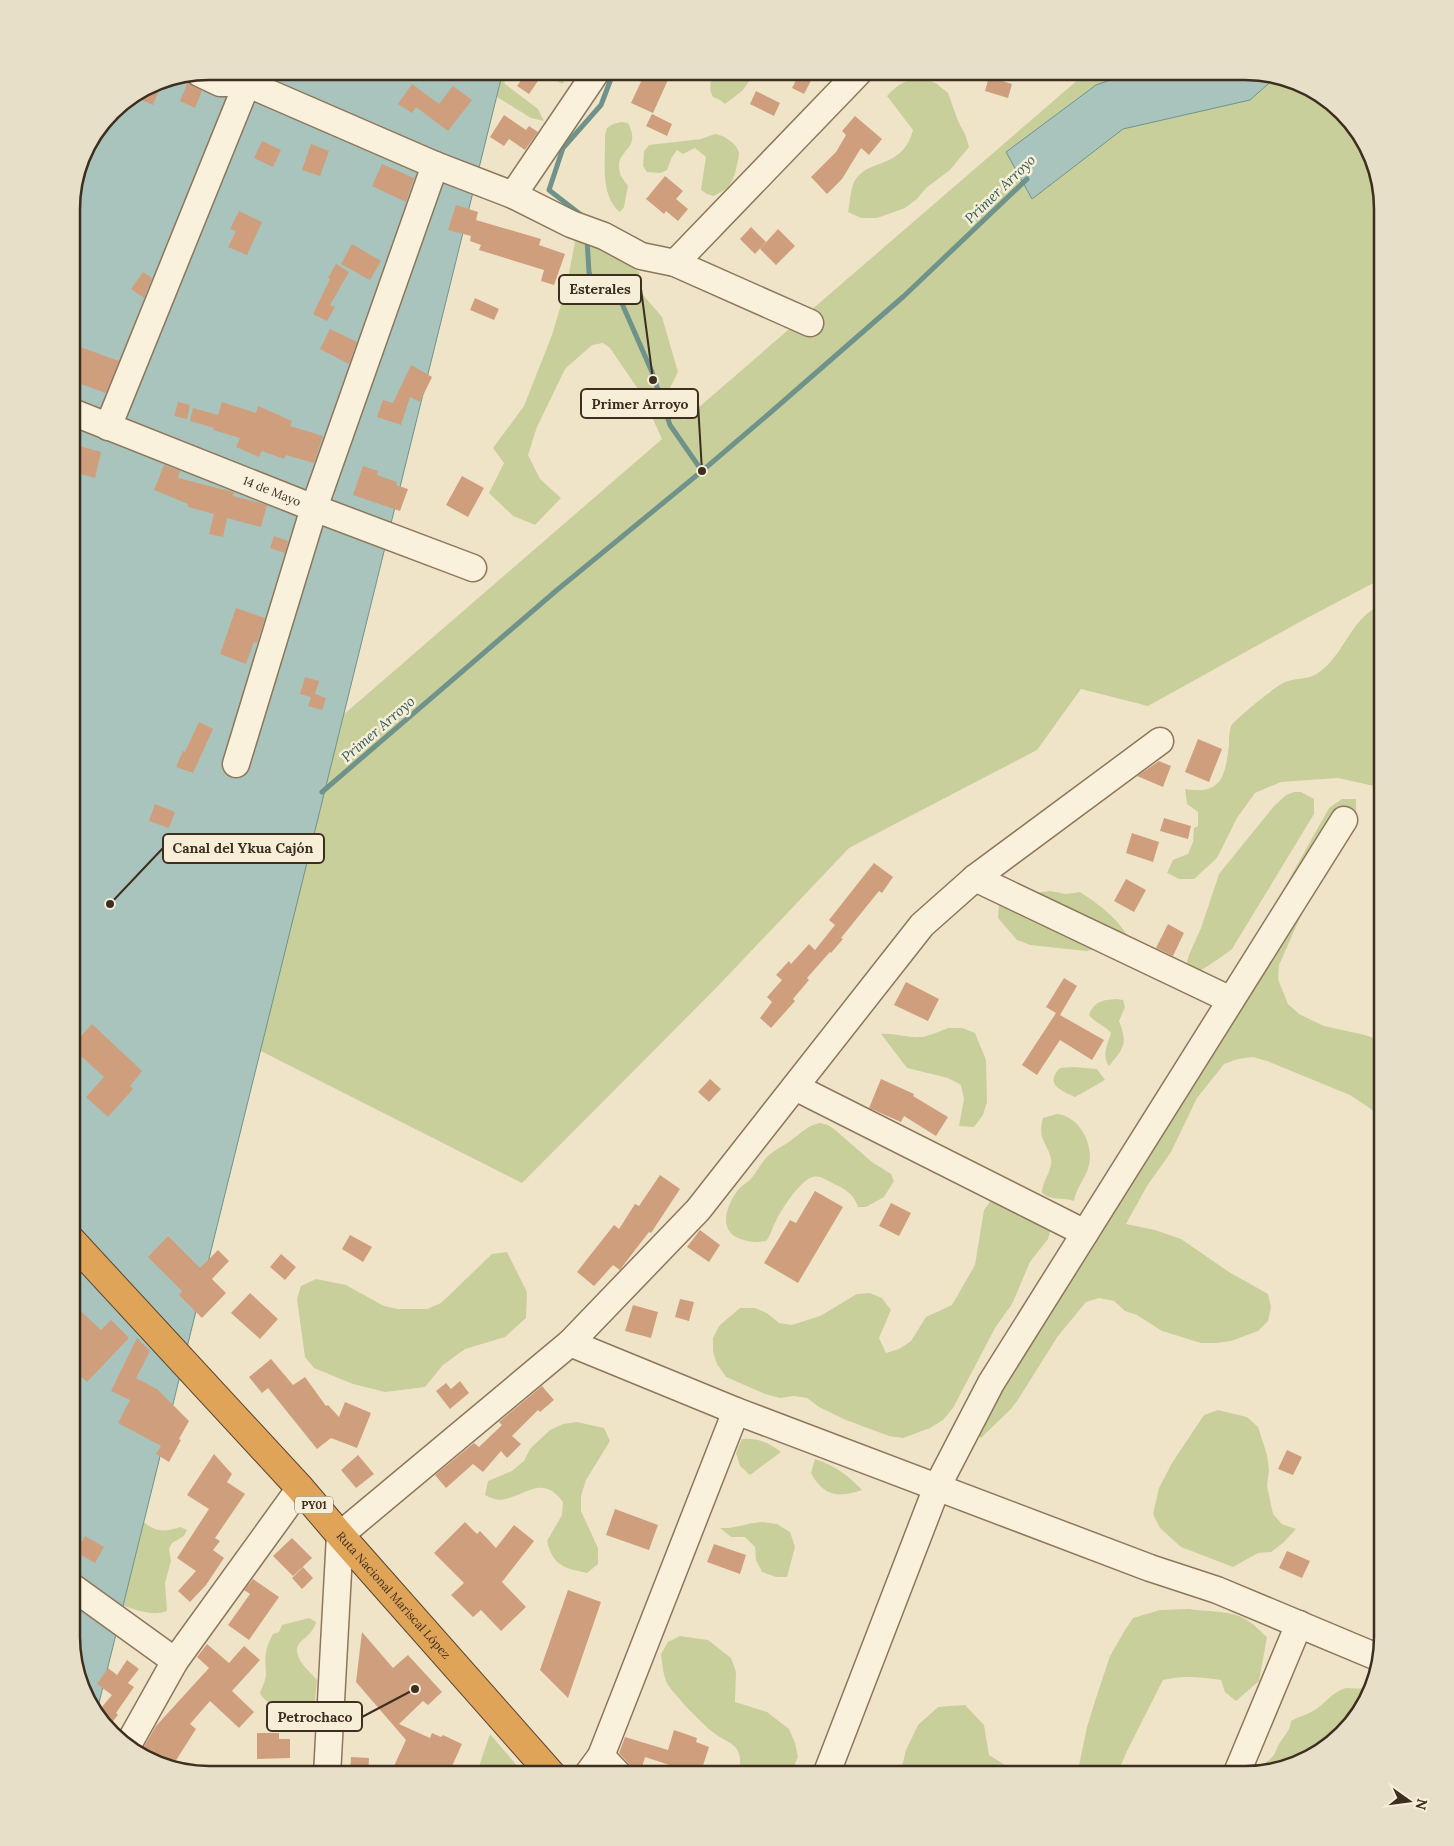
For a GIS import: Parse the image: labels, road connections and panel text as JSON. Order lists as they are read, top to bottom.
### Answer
{
  "streets": {
    "highway": ["PY01", "Ruta Nacional Mariscal López"],
    "street": ["14 de Mayo"]
  },
  "water": ["Primer Arroyo"],
  "places": [
    "Esterales",
    "Primer Arroyo",
    "Canal del Ykua Cajón",
    "Petrochaco"
  ],
  "north": "right"
}
